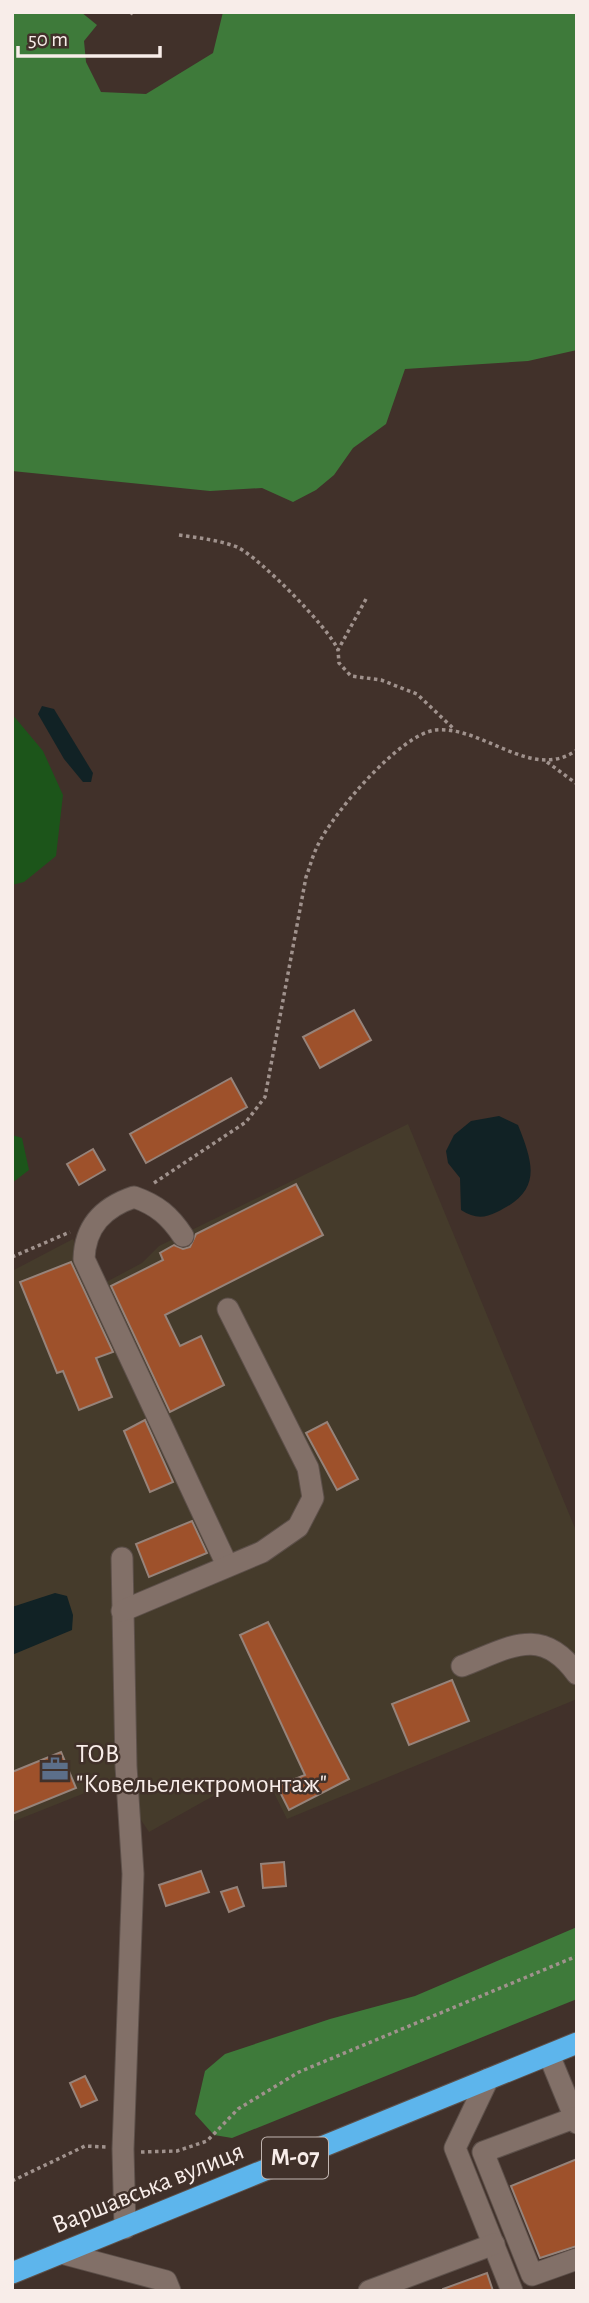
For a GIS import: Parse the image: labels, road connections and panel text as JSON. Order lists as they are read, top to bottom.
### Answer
{
  "streets": {
    "highway": ["М-07", "Варшавська вулиця"]
  },
  "places": {
    "office": ["ТОВ \"Ковельелектромонтаж\""]
  },
  "scale_bar": "50 m"
}
